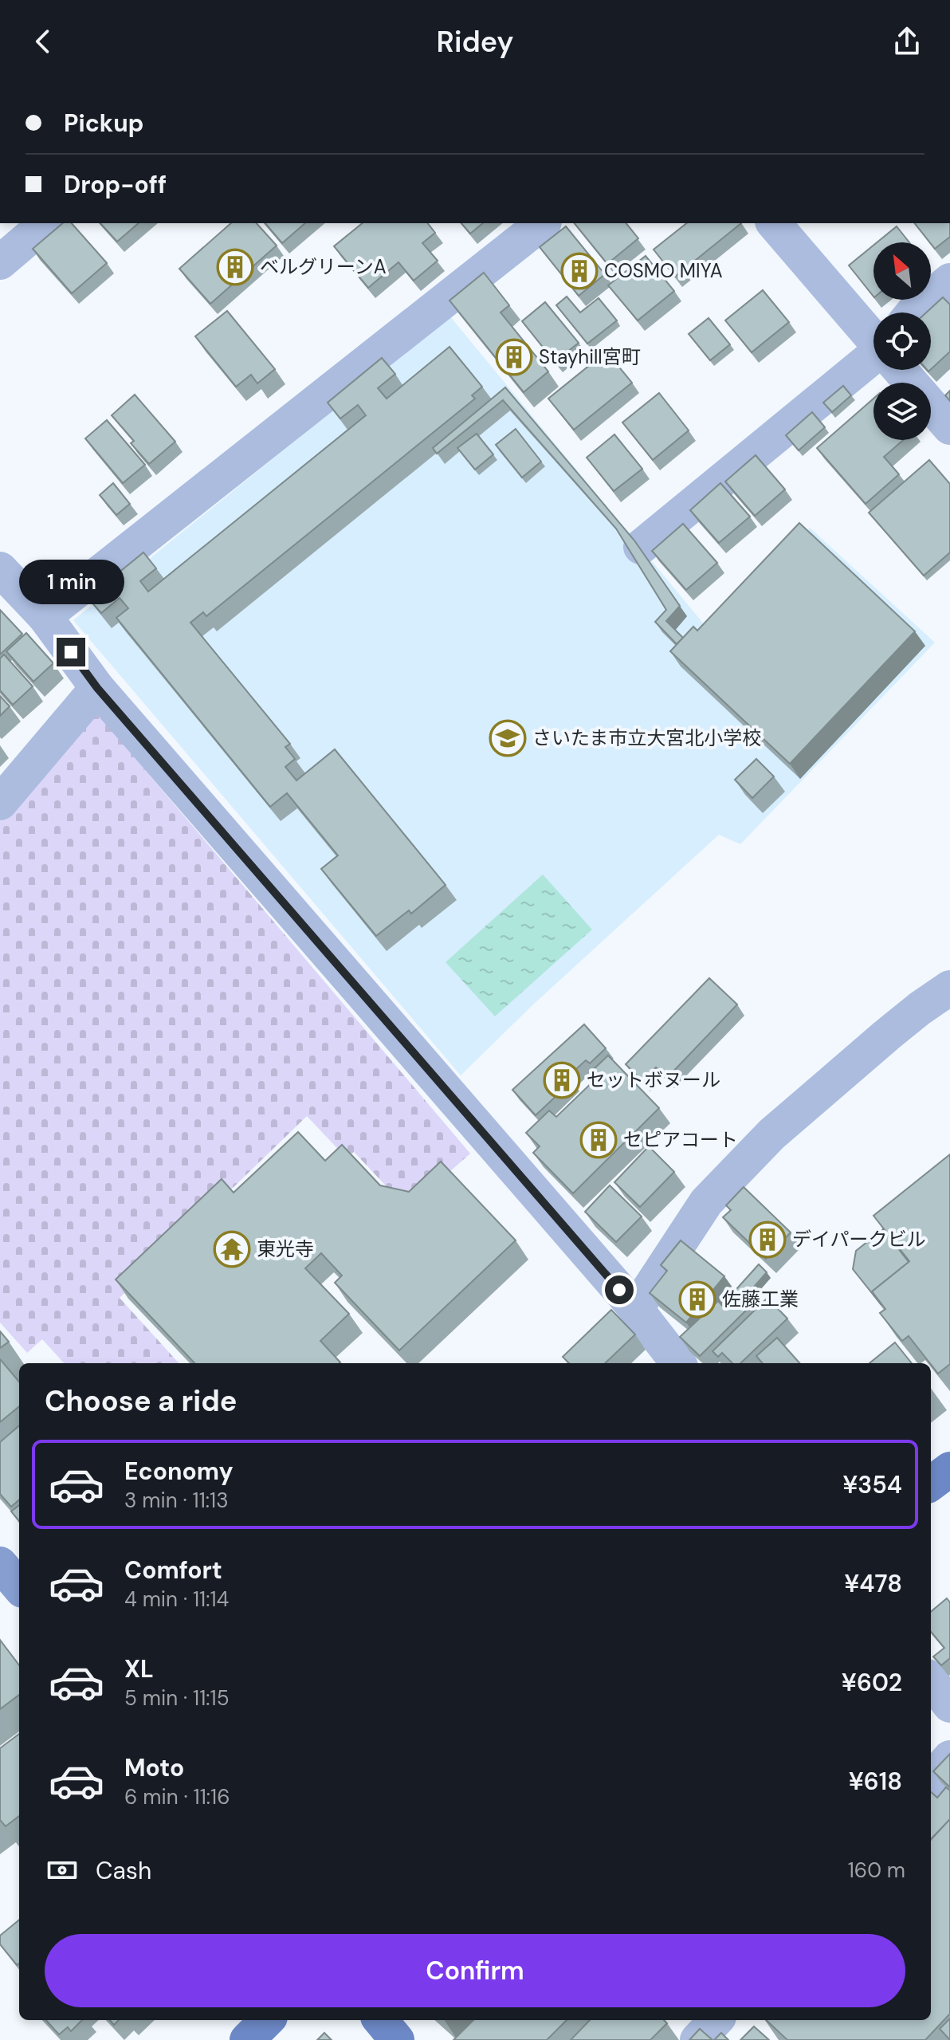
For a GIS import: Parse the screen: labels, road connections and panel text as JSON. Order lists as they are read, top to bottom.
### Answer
{
  "places": {
    "building": [
      "ベルグリーンA",
      "COSMO MIYA",
      "Stayhill宮町",
      "セットボヌール",
      "セピアコート",
      "デイパークビル",
      "佐藤工業"
    ],
    "school or university": ["さいたま市立大宮北小学校"],
    "temple": ["東光寺"]
  },
  "north": "top left",
  "page": {
    "header": "Ridey",
    "banner": ["Pickup", "Drop-off"],
    "bubble": "1 min",
    "heading": "Choose a ride",
    "list": [
      {
        "name": "Economy",
        "note": "3 min · 11:13",
        "value": "¥354"
      },
      {
        "name": "Comfort",
        "note": "4 min · 11:14",
        "value": "¥478"
      },
      {
        "name": "XL",
        "note": "5 min · 11:15",
        "value": "¥602"
      },
      {
        "name": "Moto",
        "note": "6 min · 11:16",
        "value": "¥618"
      }
    ],
    "pay": ["Cash", "160 m"],
    "buttons": "Confirm"
  }
}
